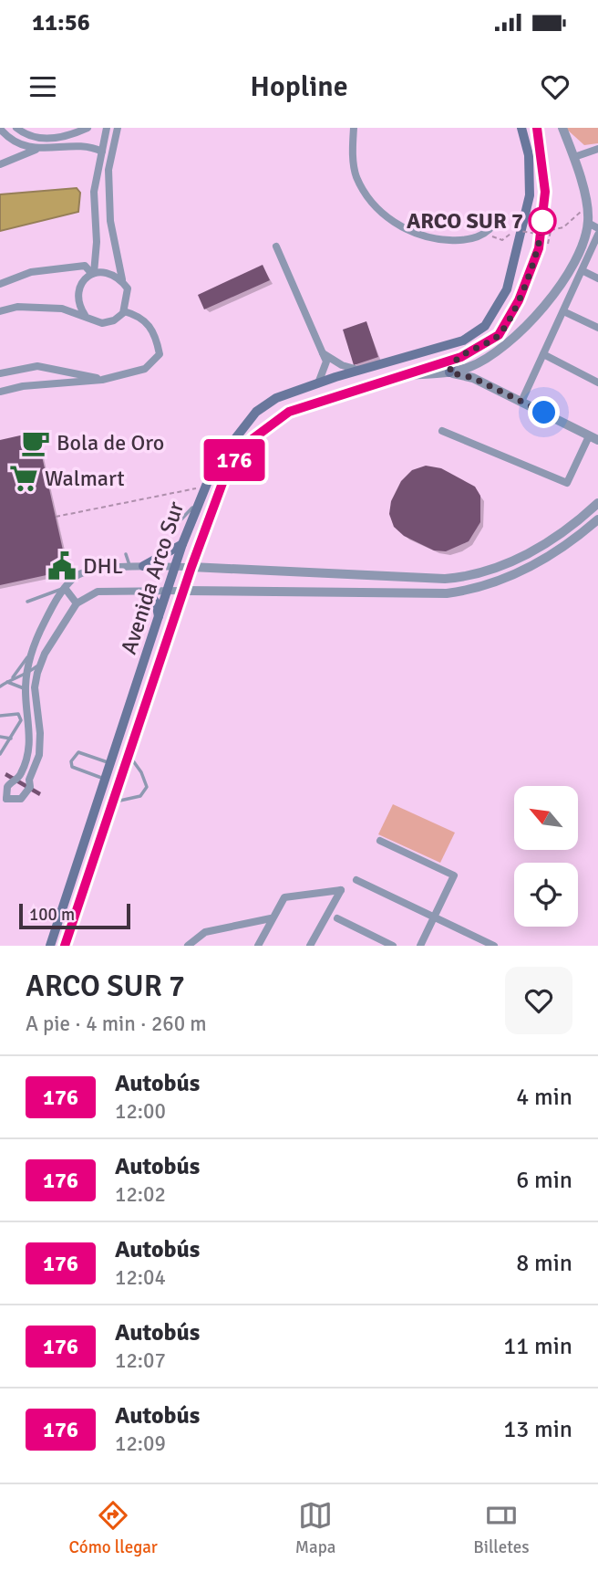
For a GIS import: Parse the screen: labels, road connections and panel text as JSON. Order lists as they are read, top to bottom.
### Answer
{
  "streets": {
    "main road": ["Avenida Arco Sur"]
  },
  "places": {
    "other": ["ARCO SUR 7"],
    "cafe": ["Bola de Oro"],
    "supermarket": ["Walmart"],
    "public building": ["DHL"]
  },
  "lines": ["bus line 176"],
  "scale_bar": "100 m",
  "north": "top left",
  "page": {
    "status": "11:56",
    "header": "Hopline",
    "on_map": "176",
    "scale": "100 m",
    "heading": ["ARCO SUR 7", "A pie · 4 min · 260 m"],
    "list": [
      {
        "mark": "176",
        "name": "Autobús",
        "note": "12:00",
        "value": "4 min"
      },
      {
        "mark": "176",
        "name": "Autobús",
        "note": "12:02",
        "value": "6 min"
      },
      {
        "mark": "176",
        "name": "Autobús",
        "note": "12:04",
        "value": "8 min"
      },
      {
        "mark": "176",
        "name": "Autobús",
        "note": "12:07",
        "value": "11 min"
      },
      {
        "mark": "176",
        "name": "Autobús",
        "note": "12:09",
        "value": "13 min"
      }
    ],
    "tabs": ["Cómo llegar", "Mapa", "Billetes"]
  }
}
